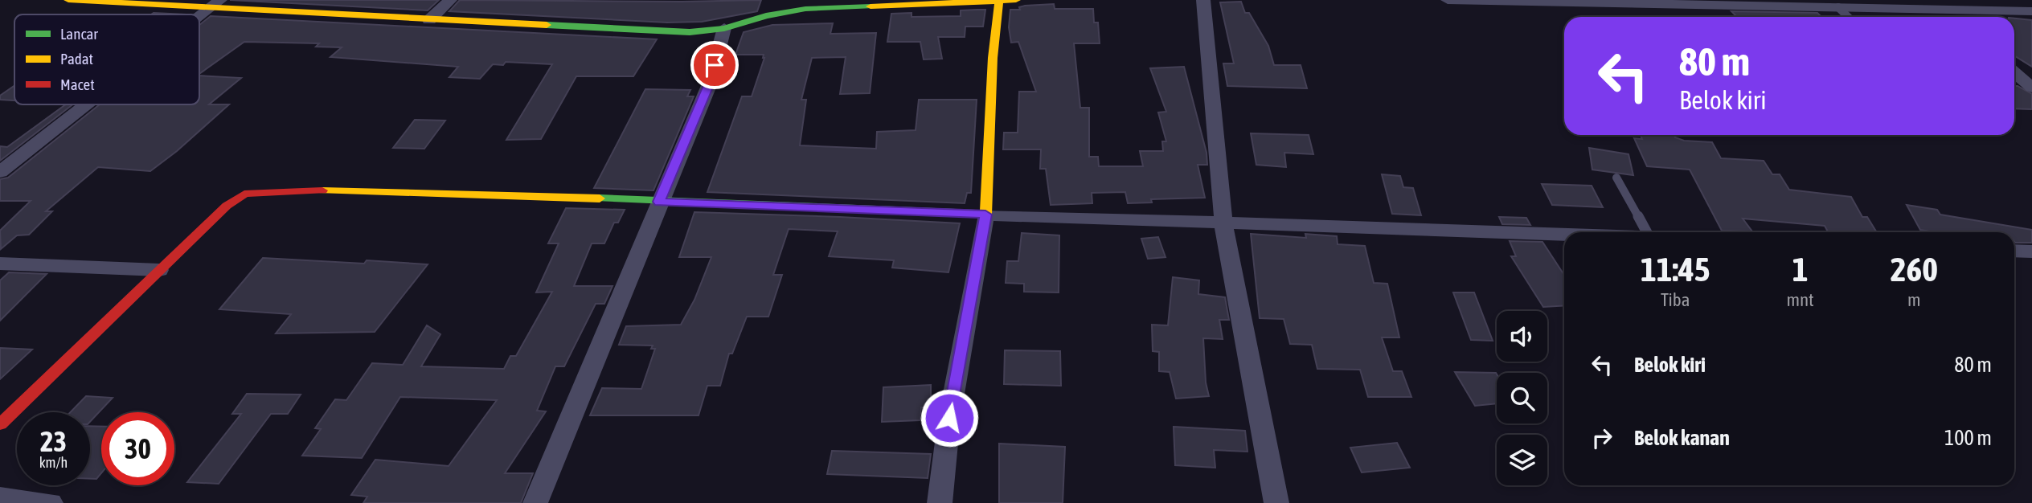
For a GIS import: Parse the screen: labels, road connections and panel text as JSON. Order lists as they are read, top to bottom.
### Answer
{
  "legend": ["Lancar", "Padat", "Macet"],
  "page": {
    "turn": ["80 m", "Belok kiri"],
    "eta": [
      "11:45",
      "Tiba",
      "1",
      "mnt",
      "260",
      "m"
    ],
    "list": [
      {
        "name": "Belok kiri",
        "value": "80 m"
      },
      {
        "name": "Belok kanan",
        "value": "100 m"
      }
    ],
    "speed": "23 km/h",
    "limit": "30"
  }
}
